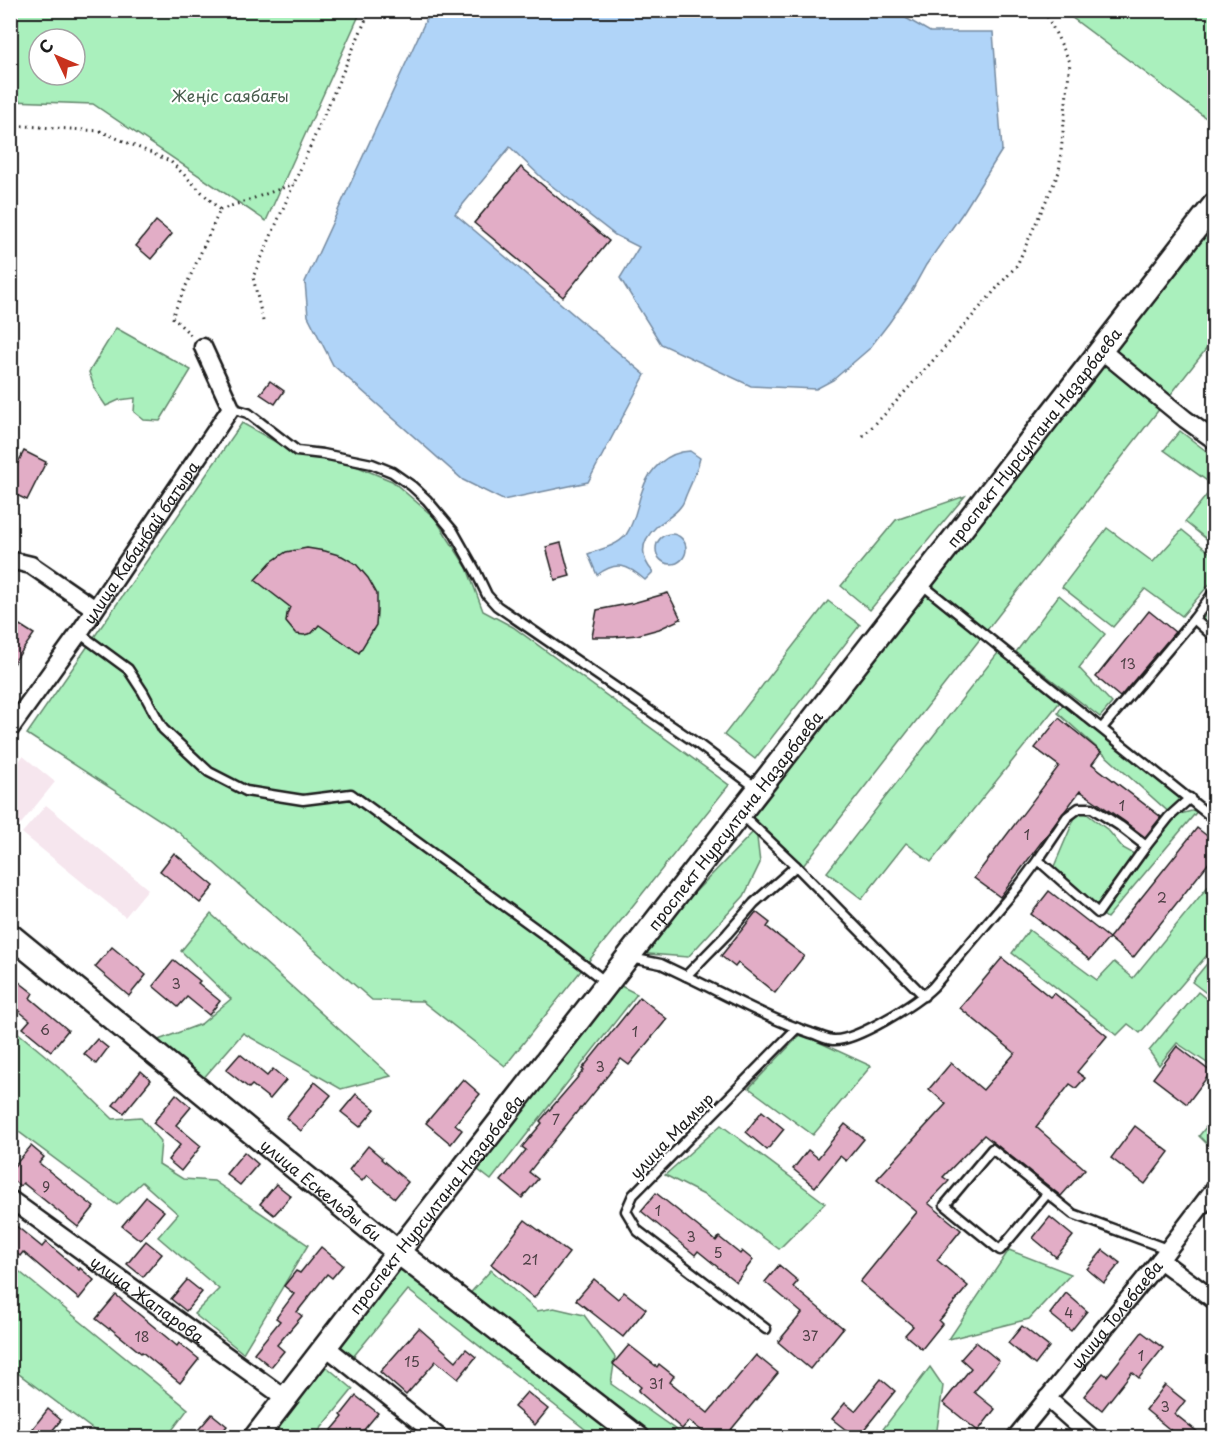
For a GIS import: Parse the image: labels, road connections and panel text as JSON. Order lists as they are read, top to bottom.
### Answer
{
  "streets": {
    "main road": ["проспект Нурсултана Назарбаева", "улица Ескельды би"],
    "street": ["улица Кабанбай батыра", "улица Жапарова", "улица Толебаева"],
    "lane": ["улица Мамыр"]
  },
  "crossings": [
    ["проспект Нурсултана Назарбаева", "улица Ескельды би"],
    ["проспект Нурсултана Назарбаева", "улица Жапарова"]
  ],
  "parks": ["Жеңіс саябағы"],
  "house_numbers": [
    "13",
    "1",
    "1",
    "2",
    "3",
    "6",
    "1",
    "3",
    "7",
    "9",
    "1",
    "3",
    "5",
    "21",
    "4",
    "37",
    "18",
    "1",
    "15",
    "31",
    "3"
  ],
  "north": "top left"
}
